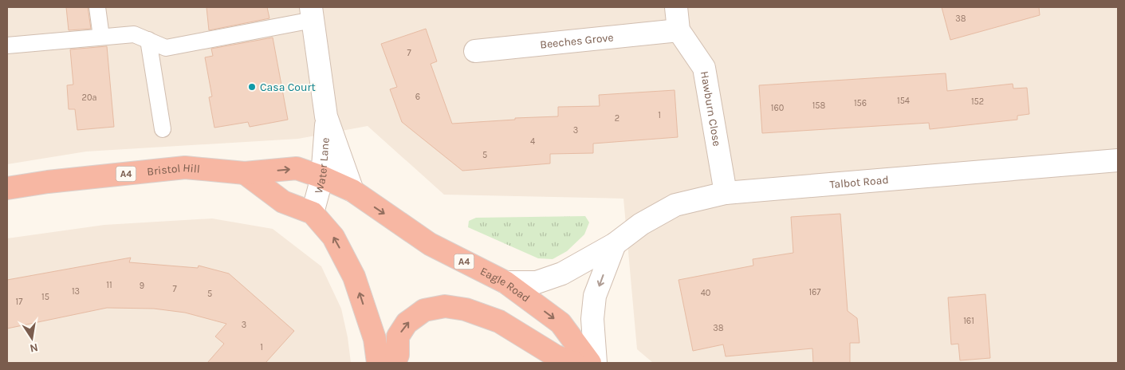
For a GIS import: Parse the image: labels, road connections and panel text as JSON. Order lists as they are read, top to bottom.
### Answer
{
  "streets": {
    "highway": ["Bristol Hill", "A4", "Eagle Road"],
    "street": [
      "Beeches Grove",
      "Hawburn Close",
      "Water Lane",
      "Talbot Road"
    ]
  },
  "crossings": [
    ["Beeches Grove", "Hawburn Close"],
    ["Hawburn Close", "Talbot Road"],
    ["Water Lane", "Bristol Hill"],
    ["Water Lane", "Eagle Road"],
    ["Bristol Hill", "Eagle Road"],
    ["Talbot Road", "Eagle Road"]
  ],
  "one_way": ["Eagle Road"],
  "places": ["Casa Court"],
  "house_numbers": [
    "38",
    "7",
    "6",
    "20a",
    "154",
    "152",
    "156",
    "158",
    "160",
    "1",
    "2",
    "3",
    "4",
    "5",
    "11",
    "9",
    "7",
    "13",
    "167",
    "40",
    "5",
    "15",
    "17",
    "161",
    "3",
    "38",
    "1"
  ],
  "north": "bottom"
}
